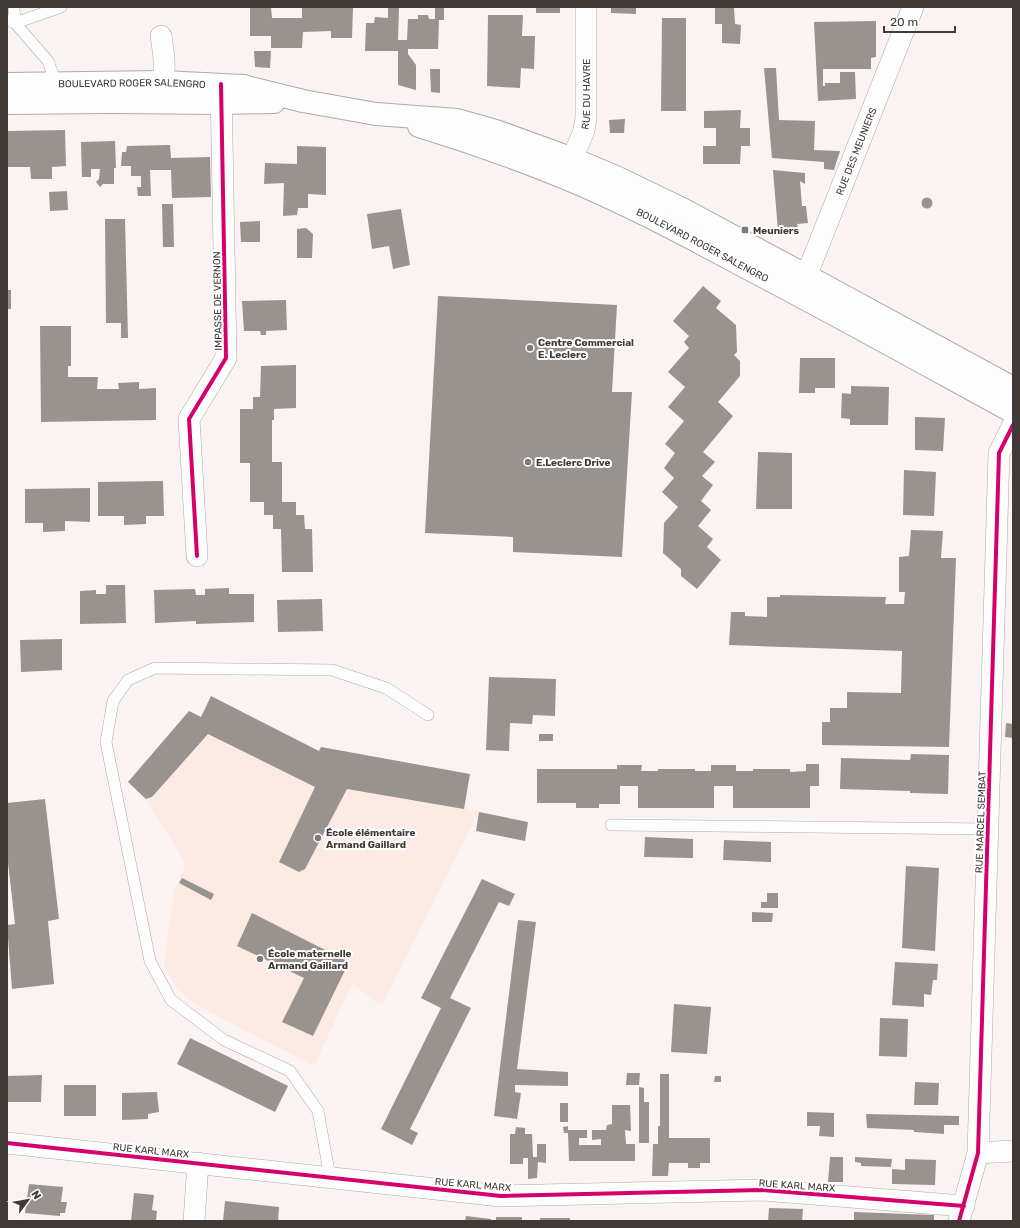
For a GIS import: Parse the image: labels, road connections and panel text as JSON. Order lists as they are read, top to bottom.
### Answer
{
  "streets": {
    "main road": ["BOULEVARD ROGER SALENGRO"],
    "street": [
      "RUE DU HAVRE",
      "RUE DES MEUNIERS",
      "IMPASSE DE VERNON",
      "RUE MARCEL SEMBAT",
      "RUE KARL MARX"
    ]
  },
  "crossings": [
    ["BOULEVARD ROGER SALENGRO", "RUE DU HAVRE"],
    ["BOULEVARD ROGER SALENGRO", "RUE DES MEUNIERS"],
    ["BOULEVARD ROGER SALENGRO", "IMPASSE DE VERNON"],
    ["RUE MARCEL SEMBAT", "RUE KARL MARX"]
  ],
  "places": {
    "transit": ["Meuniers"],
    "other": [
      "Centre Commercial E. Leclerc",
      "E.Leclerc Drive",
      "École élémentaire Armand Gaillard",
      "École maternelle Armand Gaillard"
    ]
  },
  "scale_bar": "20 m",
  "north": "top right"
}
